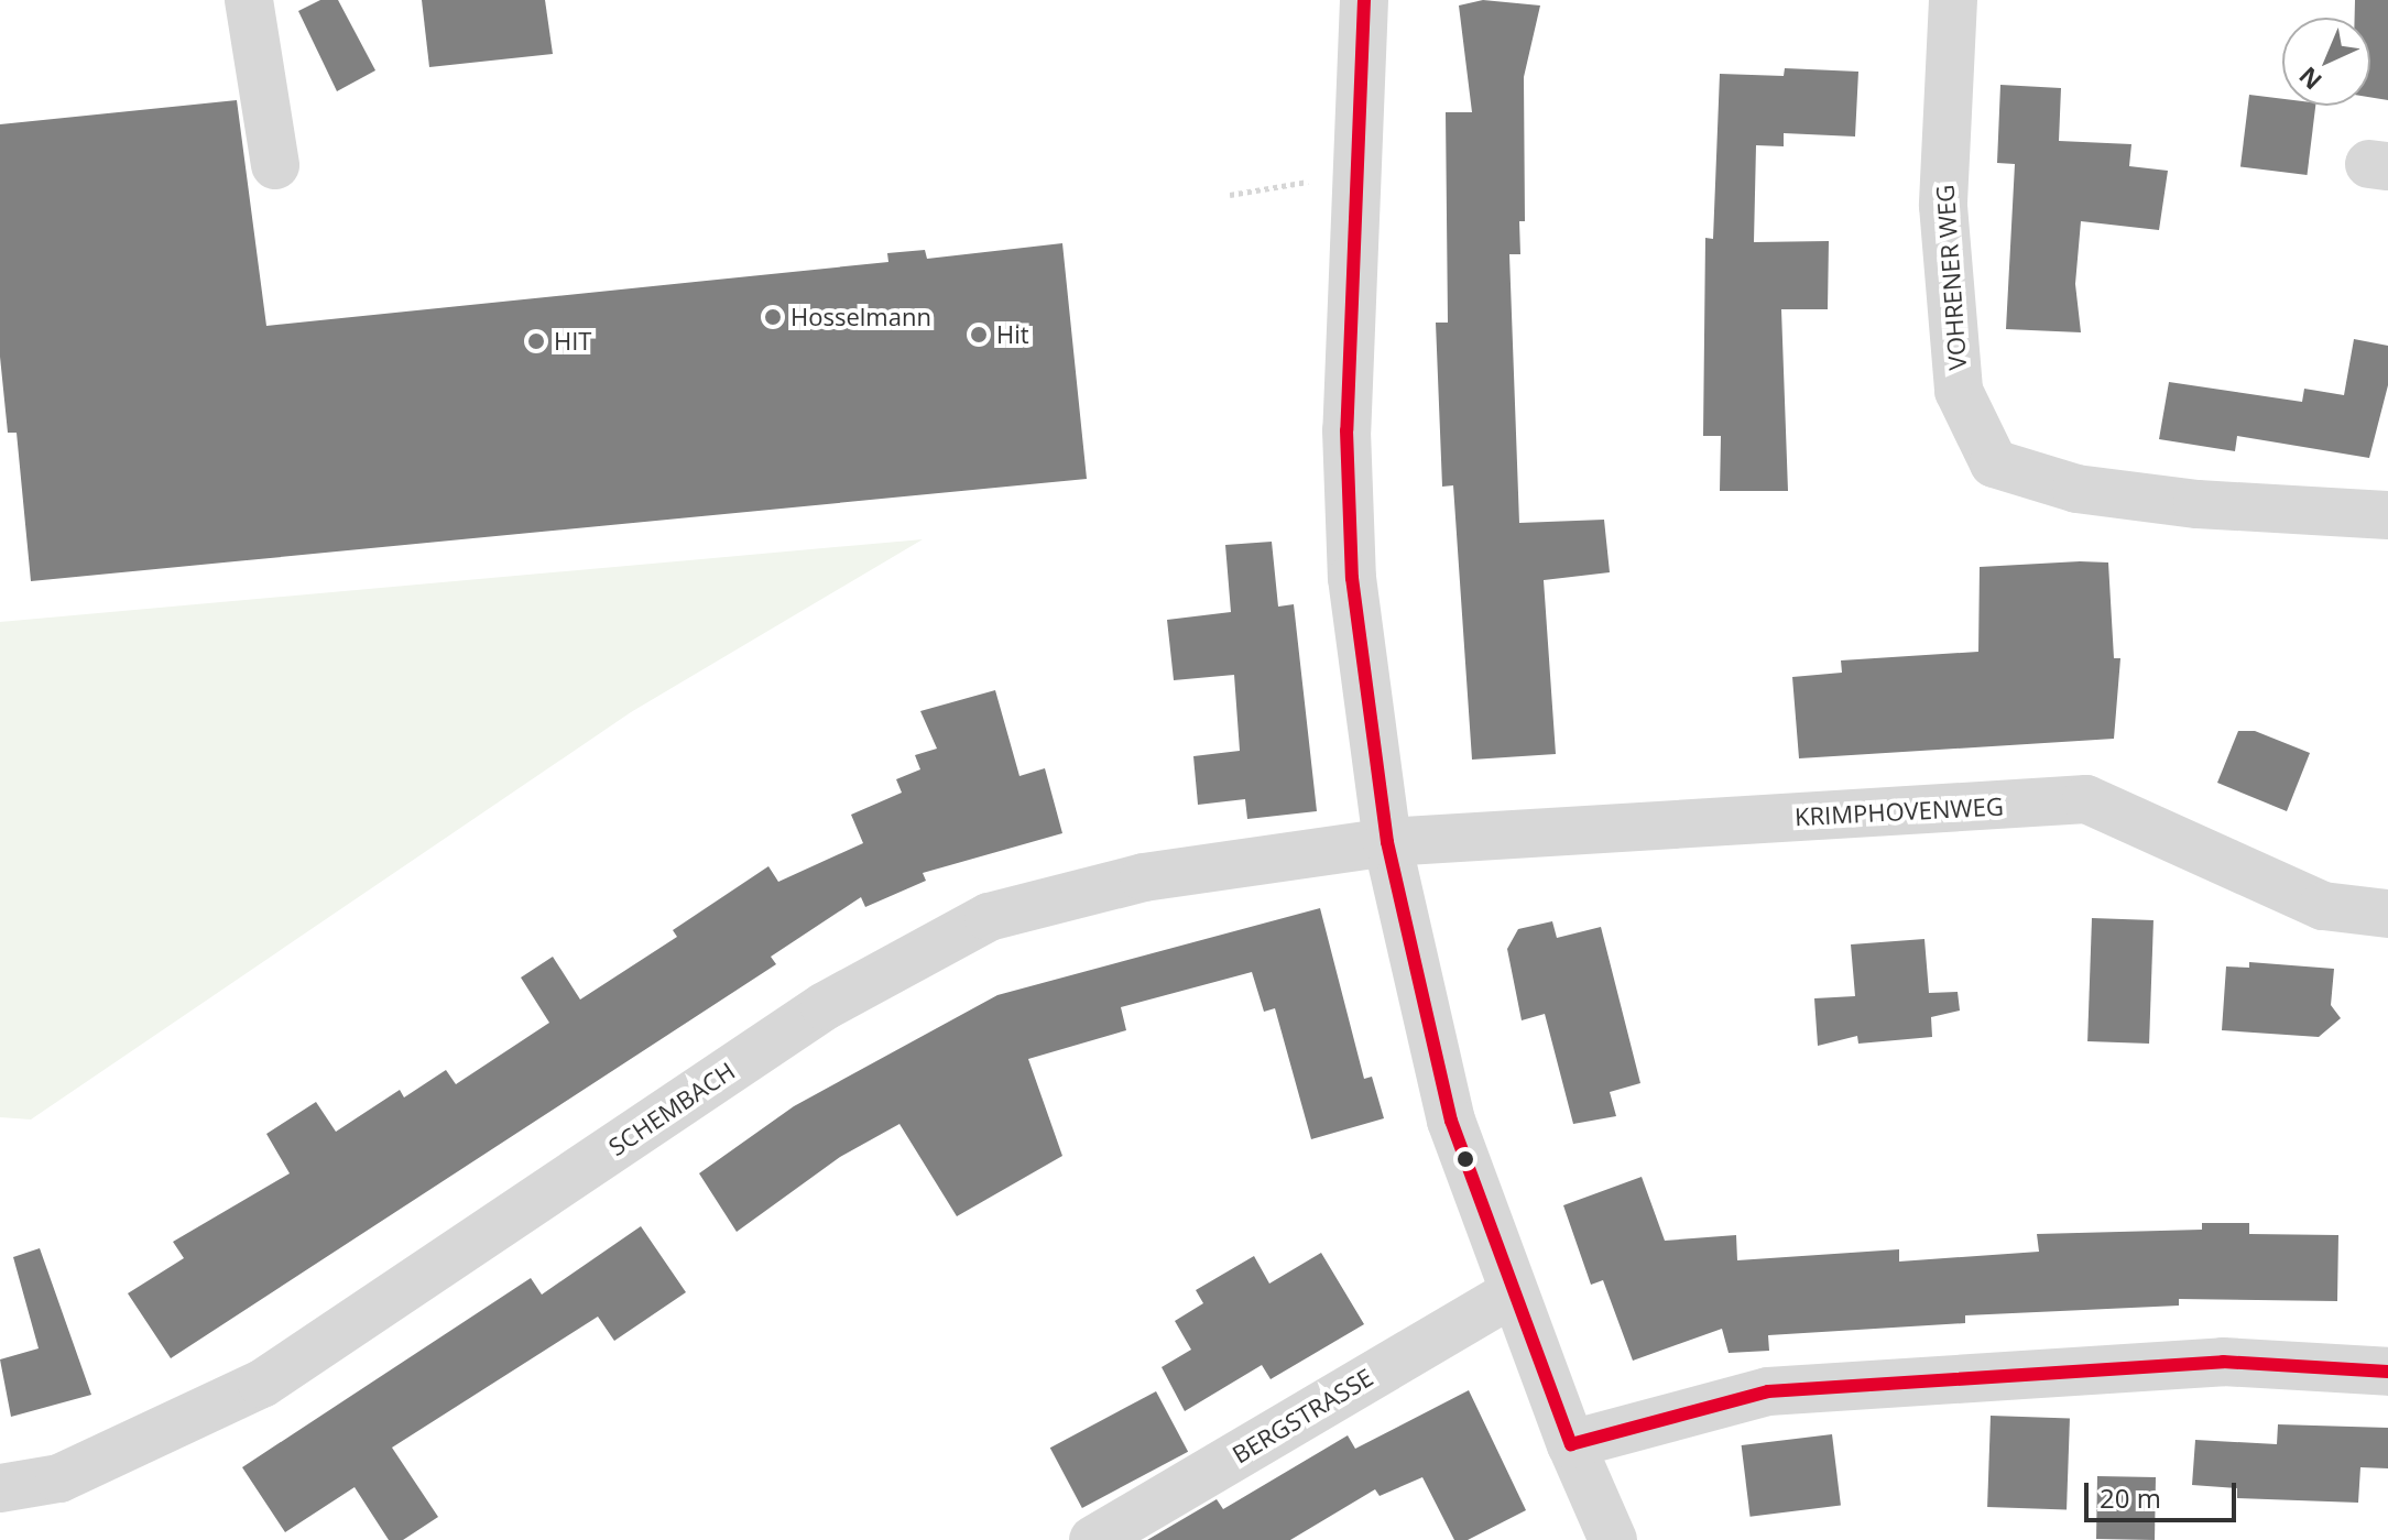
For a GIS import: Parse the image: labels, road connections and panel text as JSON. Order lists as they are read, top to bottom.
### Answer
{
  "streets": {
    "street": [
      "VOHRENER WEG",
      "KRIMPHOVENWEG",
      "SCHEMBACH",
      "BERGSTRASSE"
    ]
  },
  "crossings": [
    ["KRIMPHOVENWEG", "SCHEMBACH"]
  ],
  "places": ["Hosselmann", "Hit", "HIT"],
  "scale_bar": "20 m",
  "north": "bottom left"
}
